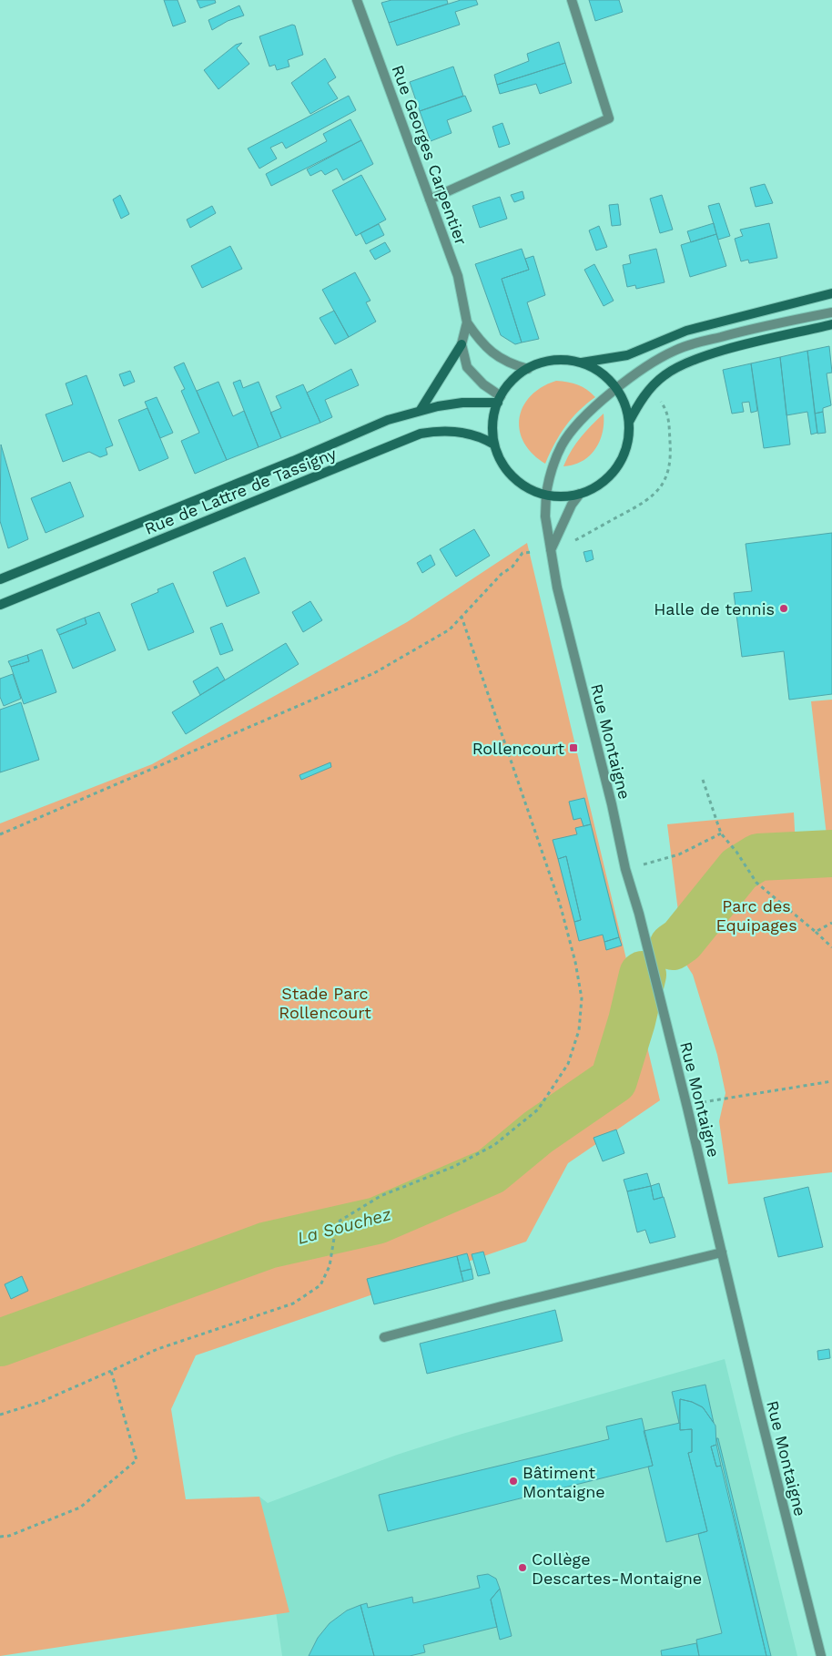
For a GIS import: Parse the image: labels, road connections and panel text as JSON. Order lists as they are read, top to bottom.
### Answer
{
  "streets": {
    "main road": ["Rue de Lattre de Tassigny"],
    "street": ["Rue Georges Carpentier", "Rue Montaigne"]
  },
  "crossings": [
    ["Rue Georges Carpentier", "Rue de Lattre de Tassigny"]
  ],
  "water": ["La Souchez"],
  "parks": ["Parc des Equipages", "Stade Parc Rollencourt"],
  "places": {
    "other": ["Halle de tennis", "Bâtiment Montaigne", "Collège Descartes-Montaigne"],
    "transit": ["Rollencourt"]
  }
}
